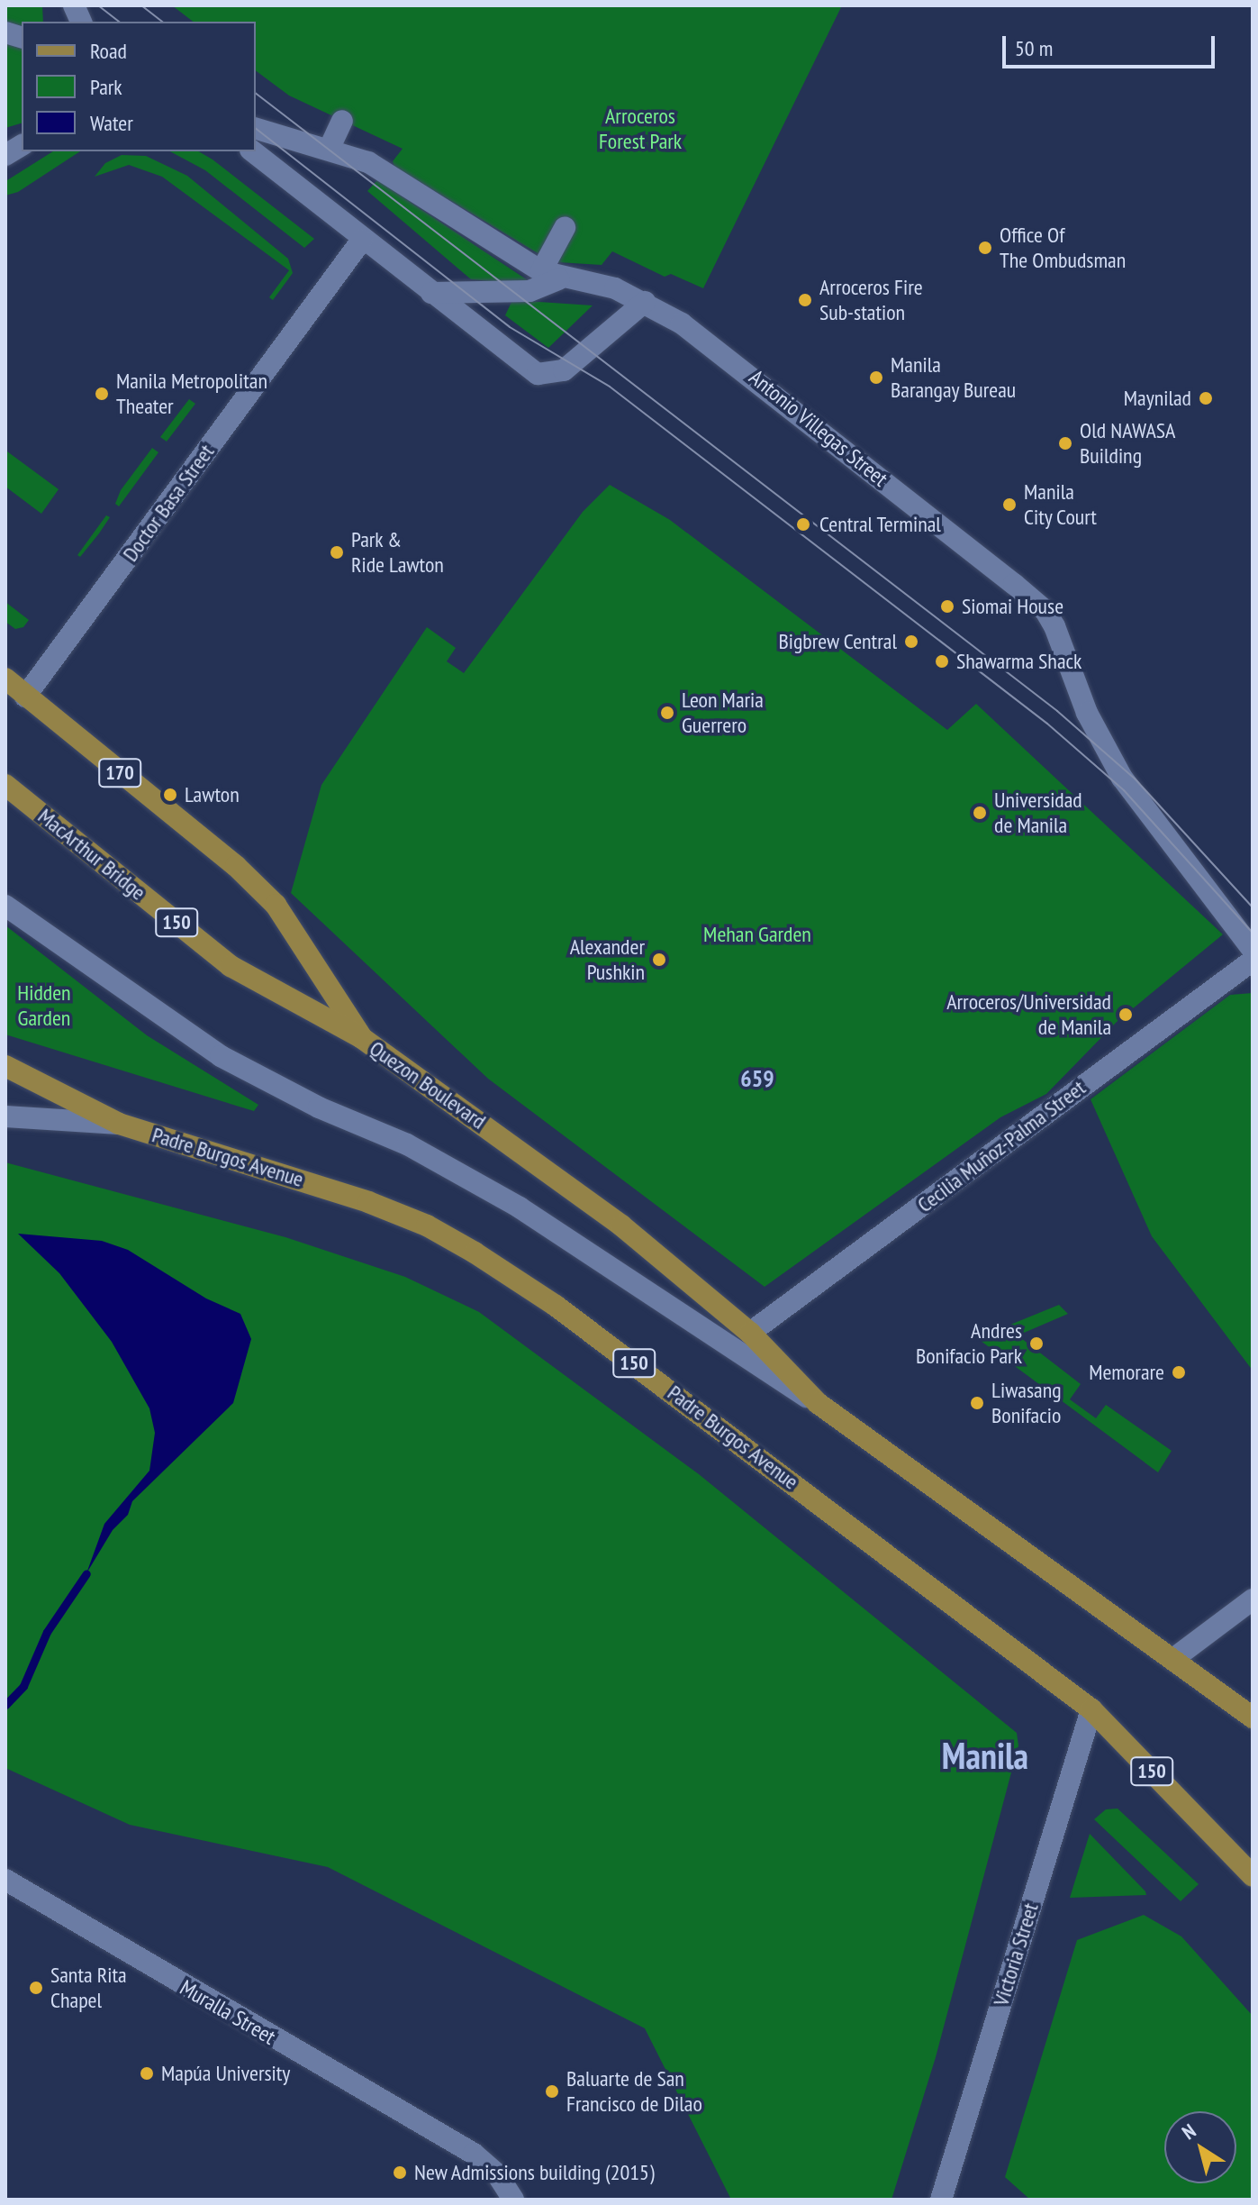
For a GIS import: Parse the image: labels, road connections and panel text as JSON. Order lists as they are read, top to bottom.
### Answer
{
  "streets": {
    "main road": [
      "170",
      "MacArthur Bridge",
      "150",
      "Quezon Boulevard",
      "Padre Burgos Avenue"
    ],
    "street": [
      "Antonio Villegas Street",
      "Doctor Basa Street",
      "Cecilia Muñoz-Palma Street",
      "Victoria Street",
      "Muralla Street"
    ]
  },
  "crossings": [
    ["Doctor Basa Street", "Quezon Boulevard"],
    ["MacArthur Bridge", "Quezon Boulevard"],
    ["150", "Quezon Boulevard"],
    ["150", "Padre Burgos Avenue"],
    ["Quezon Boulevard", "Cecilia Muñoz-Palma Street"],
    ["Padre Burgos Avenue", "Victoria Street"]
  ],
  "districts": ["659", "Manila"],
  "parks": ["Arroceros Forest Park", "Mehan Garden", "Hidden Garden"],
  "places": [
    "Office Of The Ombudsman",
    "Arroceros Fire Sub-station",
    "Manila Barangay Bureau",
    "Manila Metropolitan Theater",
    "Maynilad",
    "Old NAWASA Building",
    "Manila City Court",
    "Central Terminal",
    "Park & Ride Lawton",
    "Siomai House",
    "Bigbrew Central",
    "Shawarma Shack",
    "Leon Maria Guerrero",
    "Lawton",
    "Universidad de Manila",
    "Alexander Pushkin",
    "Arroceros/Universidad de Manila",
    "Andres Bonifacio Park",
    "Memorare",
    "Liwasang Bonifacio",
    "Santa Rita Chapel",
    "Mapúa University",
    "Baluarte de San Francisco de Dilao",
    "New Admissions building (2015)"
  ],
  "legend": ["Road", "Park", "Water"],
  "scale_bar": "50 m",
  "north": "top left"
}
